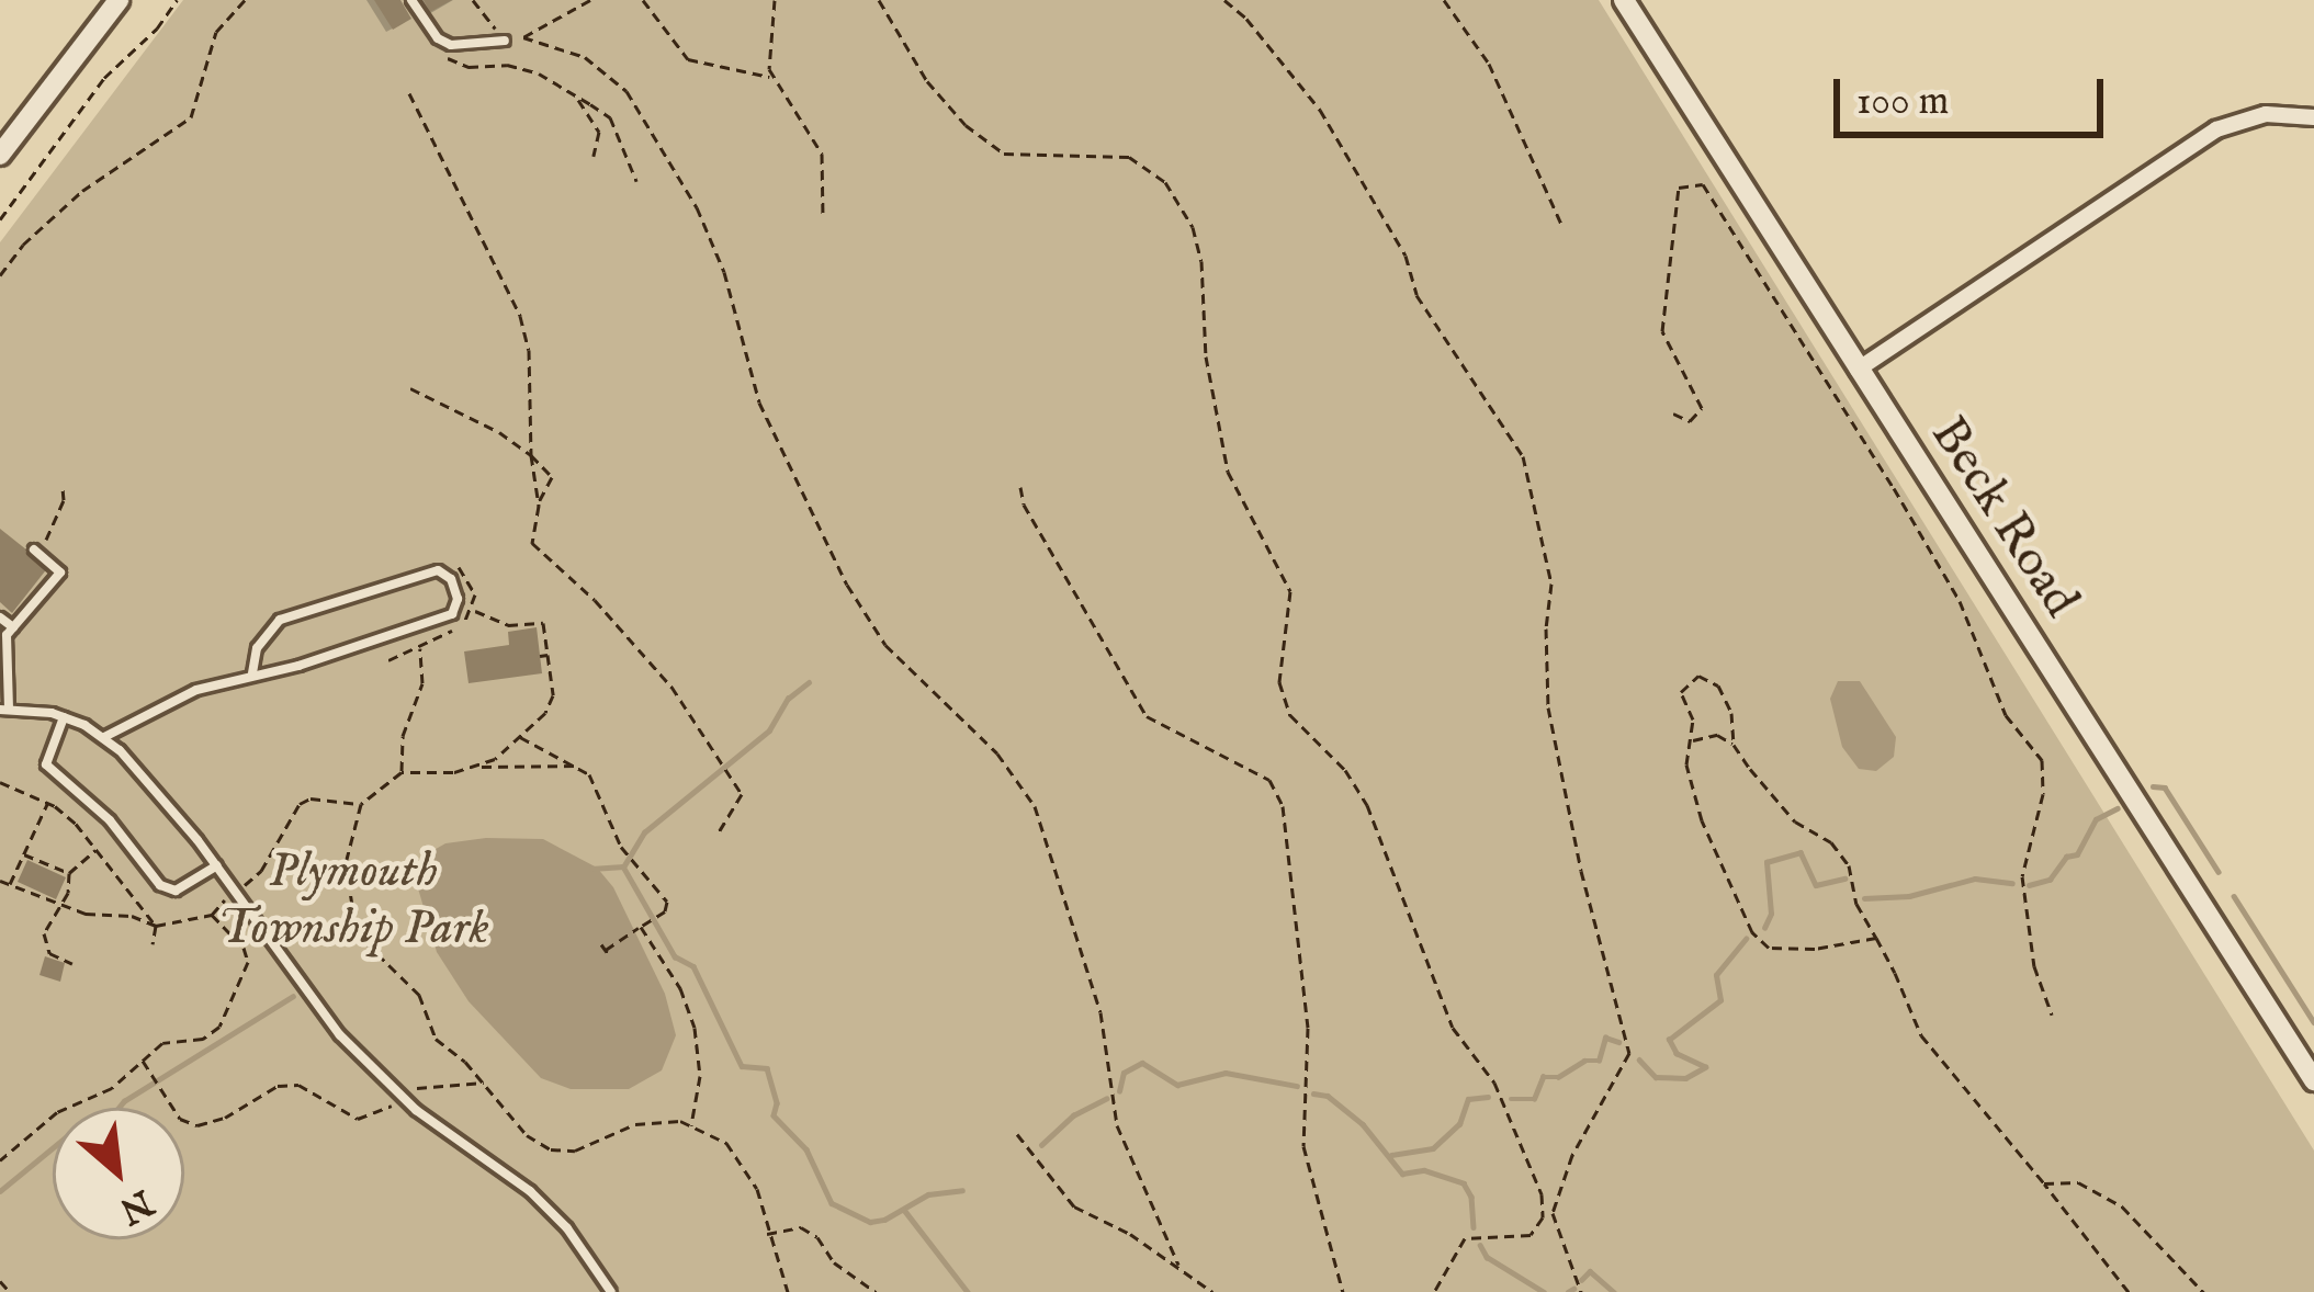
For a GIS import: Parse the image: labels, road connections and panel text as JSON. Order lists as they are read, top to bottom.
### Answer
{
  "streets": {
    "main road": ["Beck Road"]
  },
  "parks": ["Plymouth Township Park"],
  "scale_bar": "100 m",
  "north": "bottom right"
}
